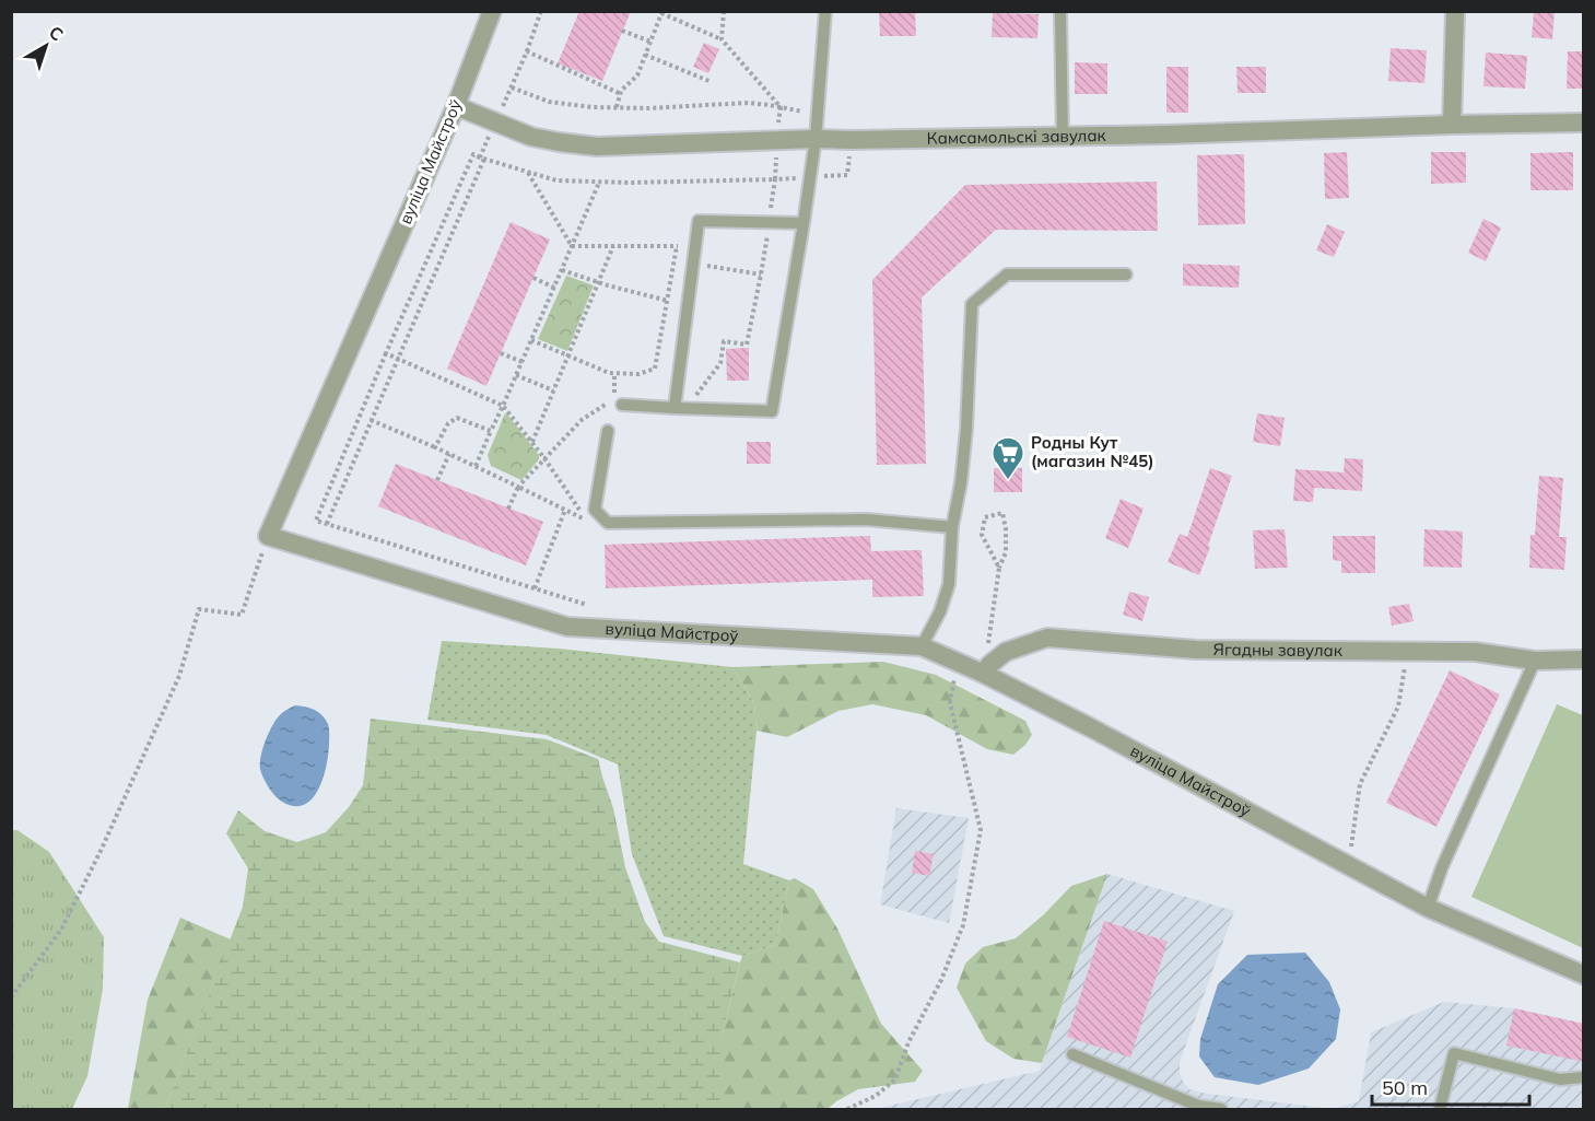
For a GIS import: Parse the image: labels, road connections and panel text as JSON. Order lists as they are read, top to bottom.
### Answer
{
  "streets": {
    "street": ["Камсамольскі завулак", "вуліца Майстроў", "Ягадны завулак"]
  },
  "crossings": [
    ["Камсамольскі завулак", "вуліца Майстроў"],
    ["вуліца Майстроў", "Ягадны завулак"]
  ],
  "places": {
    "supermarket": ["Родны Кут (магазин №45)"]
  },
  "scale_bar": "50 m",
  "north": "top right"
}
